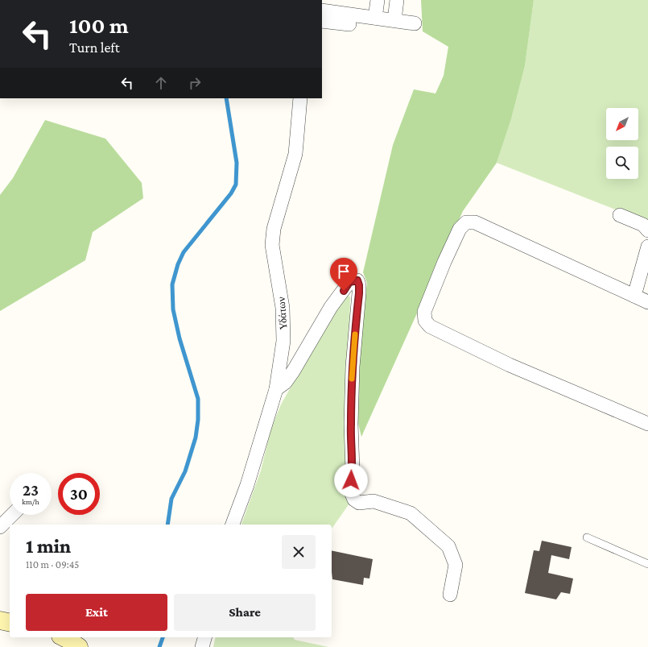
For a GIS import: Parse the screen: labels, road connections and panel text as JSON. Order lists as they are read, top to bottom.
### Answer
{
  "streets": {
    "street": ["Υδάτων"]
  },
  "north": "bottom left",
  "page": {
    "turn": ["100 m", "Turn left"],
    "speed": "23 km/h",
    "limit": "30",
    "heading": ["1 min", "110 m · 09:45"],
    "buttons": ["Exit", "Share"]
  }
}
